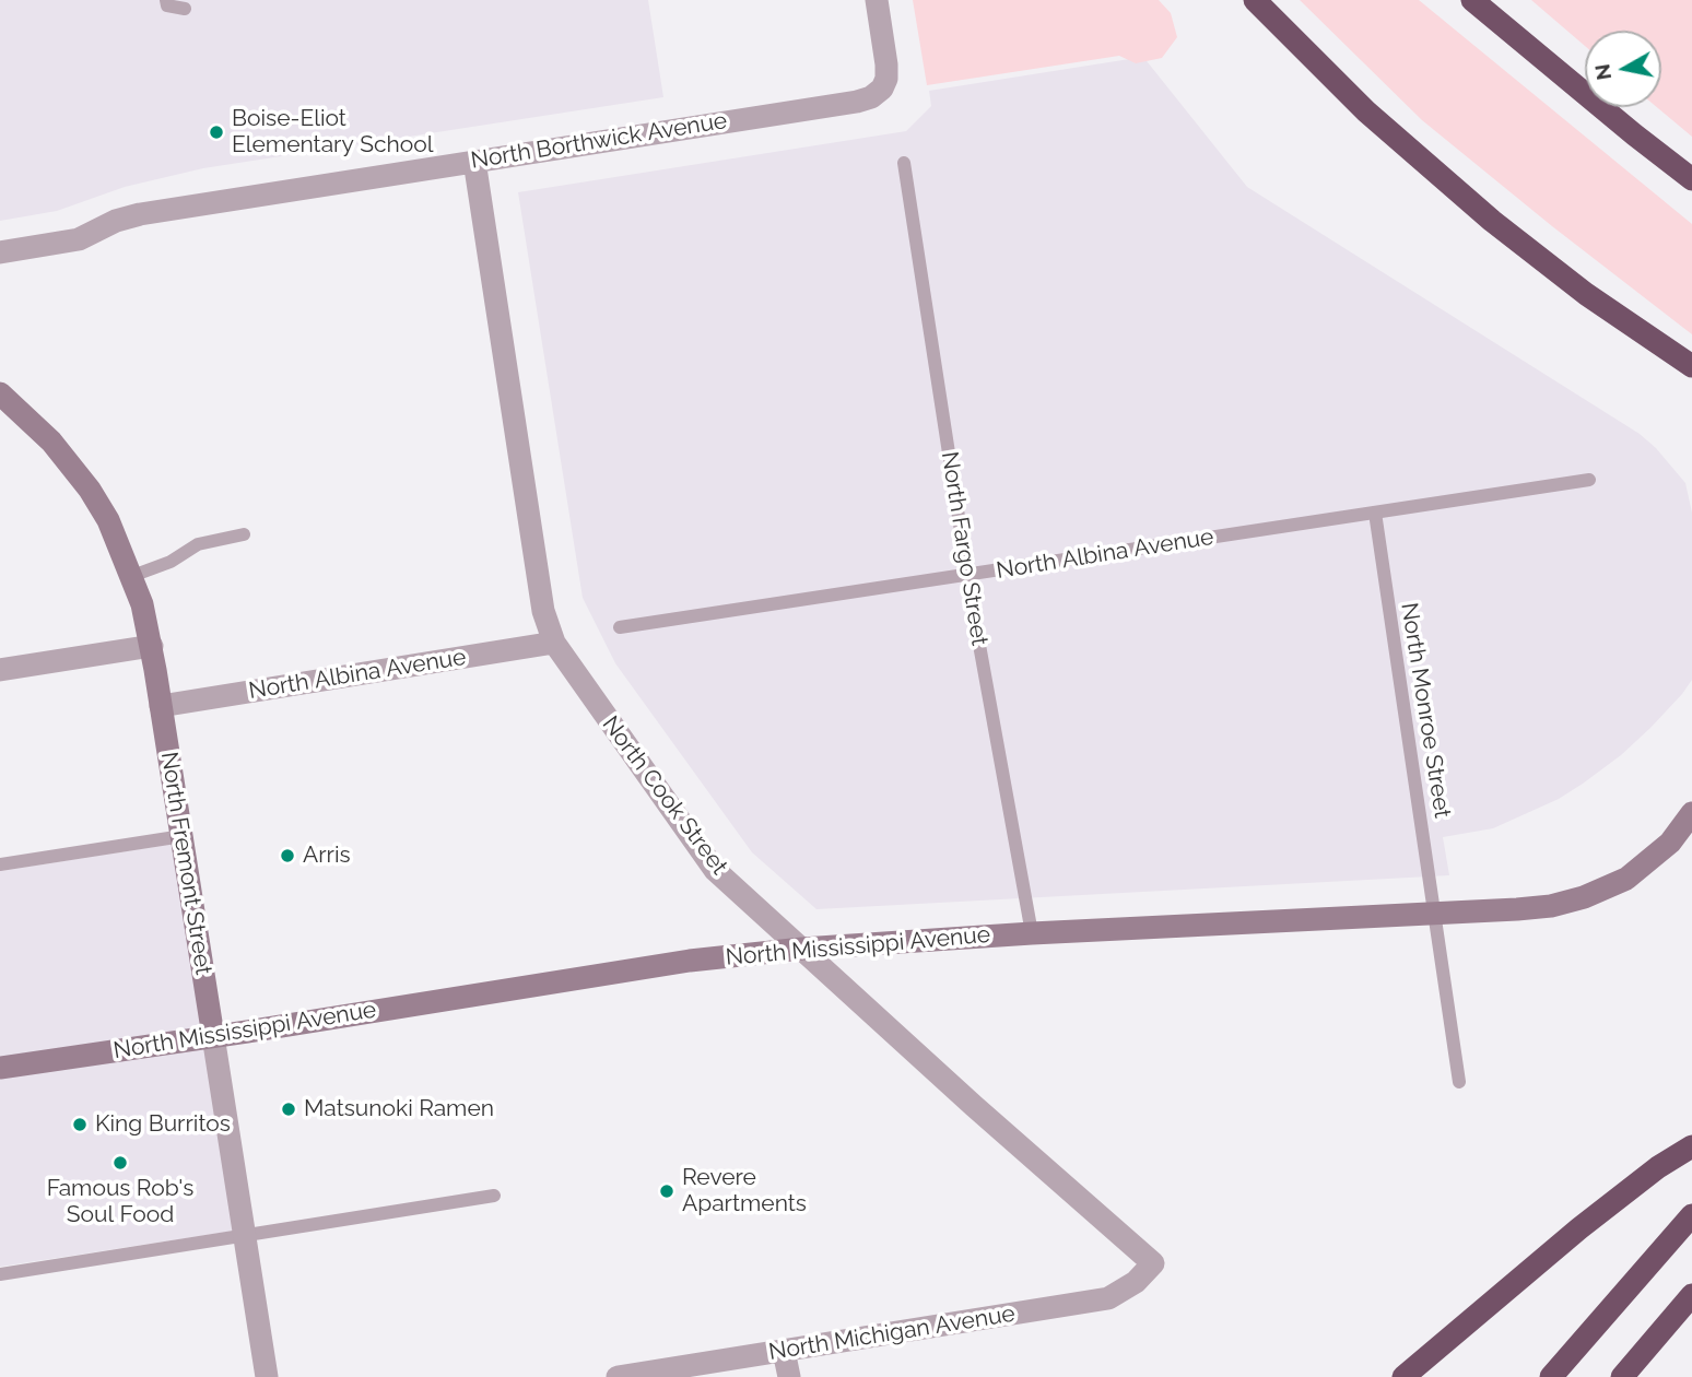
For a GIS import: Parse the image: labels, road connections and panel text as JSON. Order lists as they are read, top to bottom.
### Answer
{
  "streets": {
    "street": [
      "North Borthwick Avenue",
      "North Albina Avenue",
      "North Cook Street",
      "North Fremont Street",
      "North Mississippi Avenue",
      "North Michigan Avenue"
    ],
    "lane": ["North Fargo Street", "North Monroe Street"]
  },
  "crossings": [
    ["North Borthwick Avenue", "North Cook Street"],
    ["North Fargo Street", "North Albina Avenue"],
    ["North Fargo Street", "North Mississippi Avenue"],
    ["North Albina Avenue", "North Monroe Street"],
    ["North Albina Avenue", "North Cook Street"],
    ["North Albina Avenue", "North Fremont Street"],
    ["North Monroe Street", "North Mississippi Avenue"],
    ["North Cook Street", "North Mississippi Avenue"],
    ["North Cook Street", "North Michigan Avenue"],
    ["North Fremont Street", "North Mississippi Avenue"]
  ],
  "places": [
    "Boise-Eliot Elementary School",
    "Arris",
    "Matsunoki Ramen",
    "King Burritos",
    "Famous Rob's Soul Food",
    "Revere Apartments"
  ],
  "north": "left"
}
